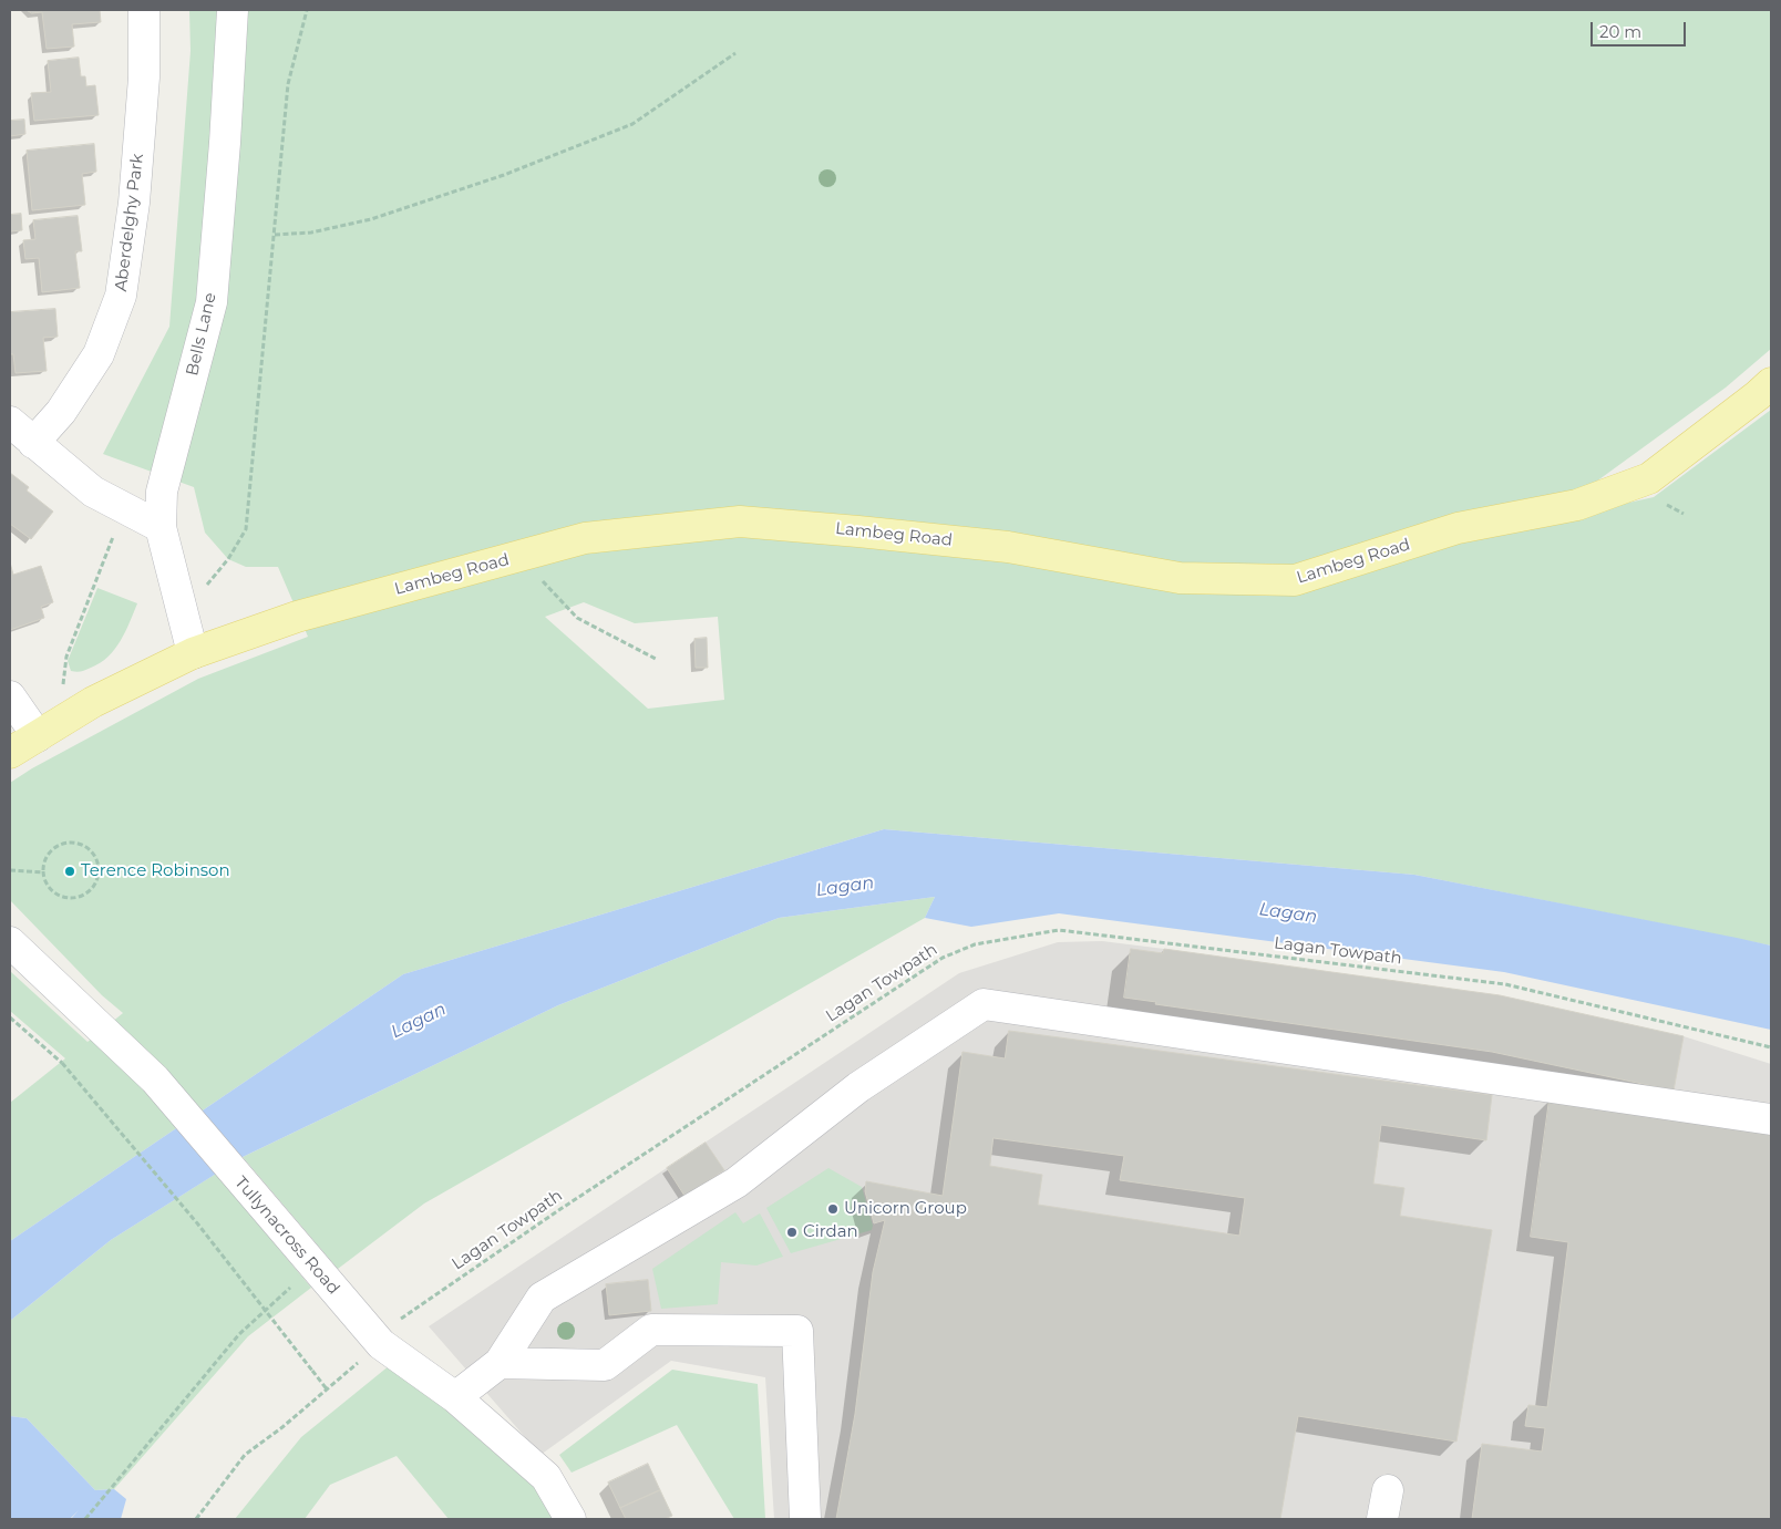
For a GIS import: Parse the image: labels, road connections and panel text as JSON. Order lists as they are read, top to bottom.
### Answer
{
  "streets": {
    "main road": ["Lambeg Road"],
    "street": ["Aberdelghy Park", "Bells Lane", "Tullynacross Road"],
    "path": ["Lagan Towpath"]
  },
  "crossings": [
    ["Bells Lane", "Lambeg Road"],
    ["Lagan Towpath", "Tullynacross Road"]
  ],
  "water": ["Lagan"],
  "places": ["Terence Robinson", "Unicorn Group", "Cirdan"],
  "scale_bar": "20 m"
}
